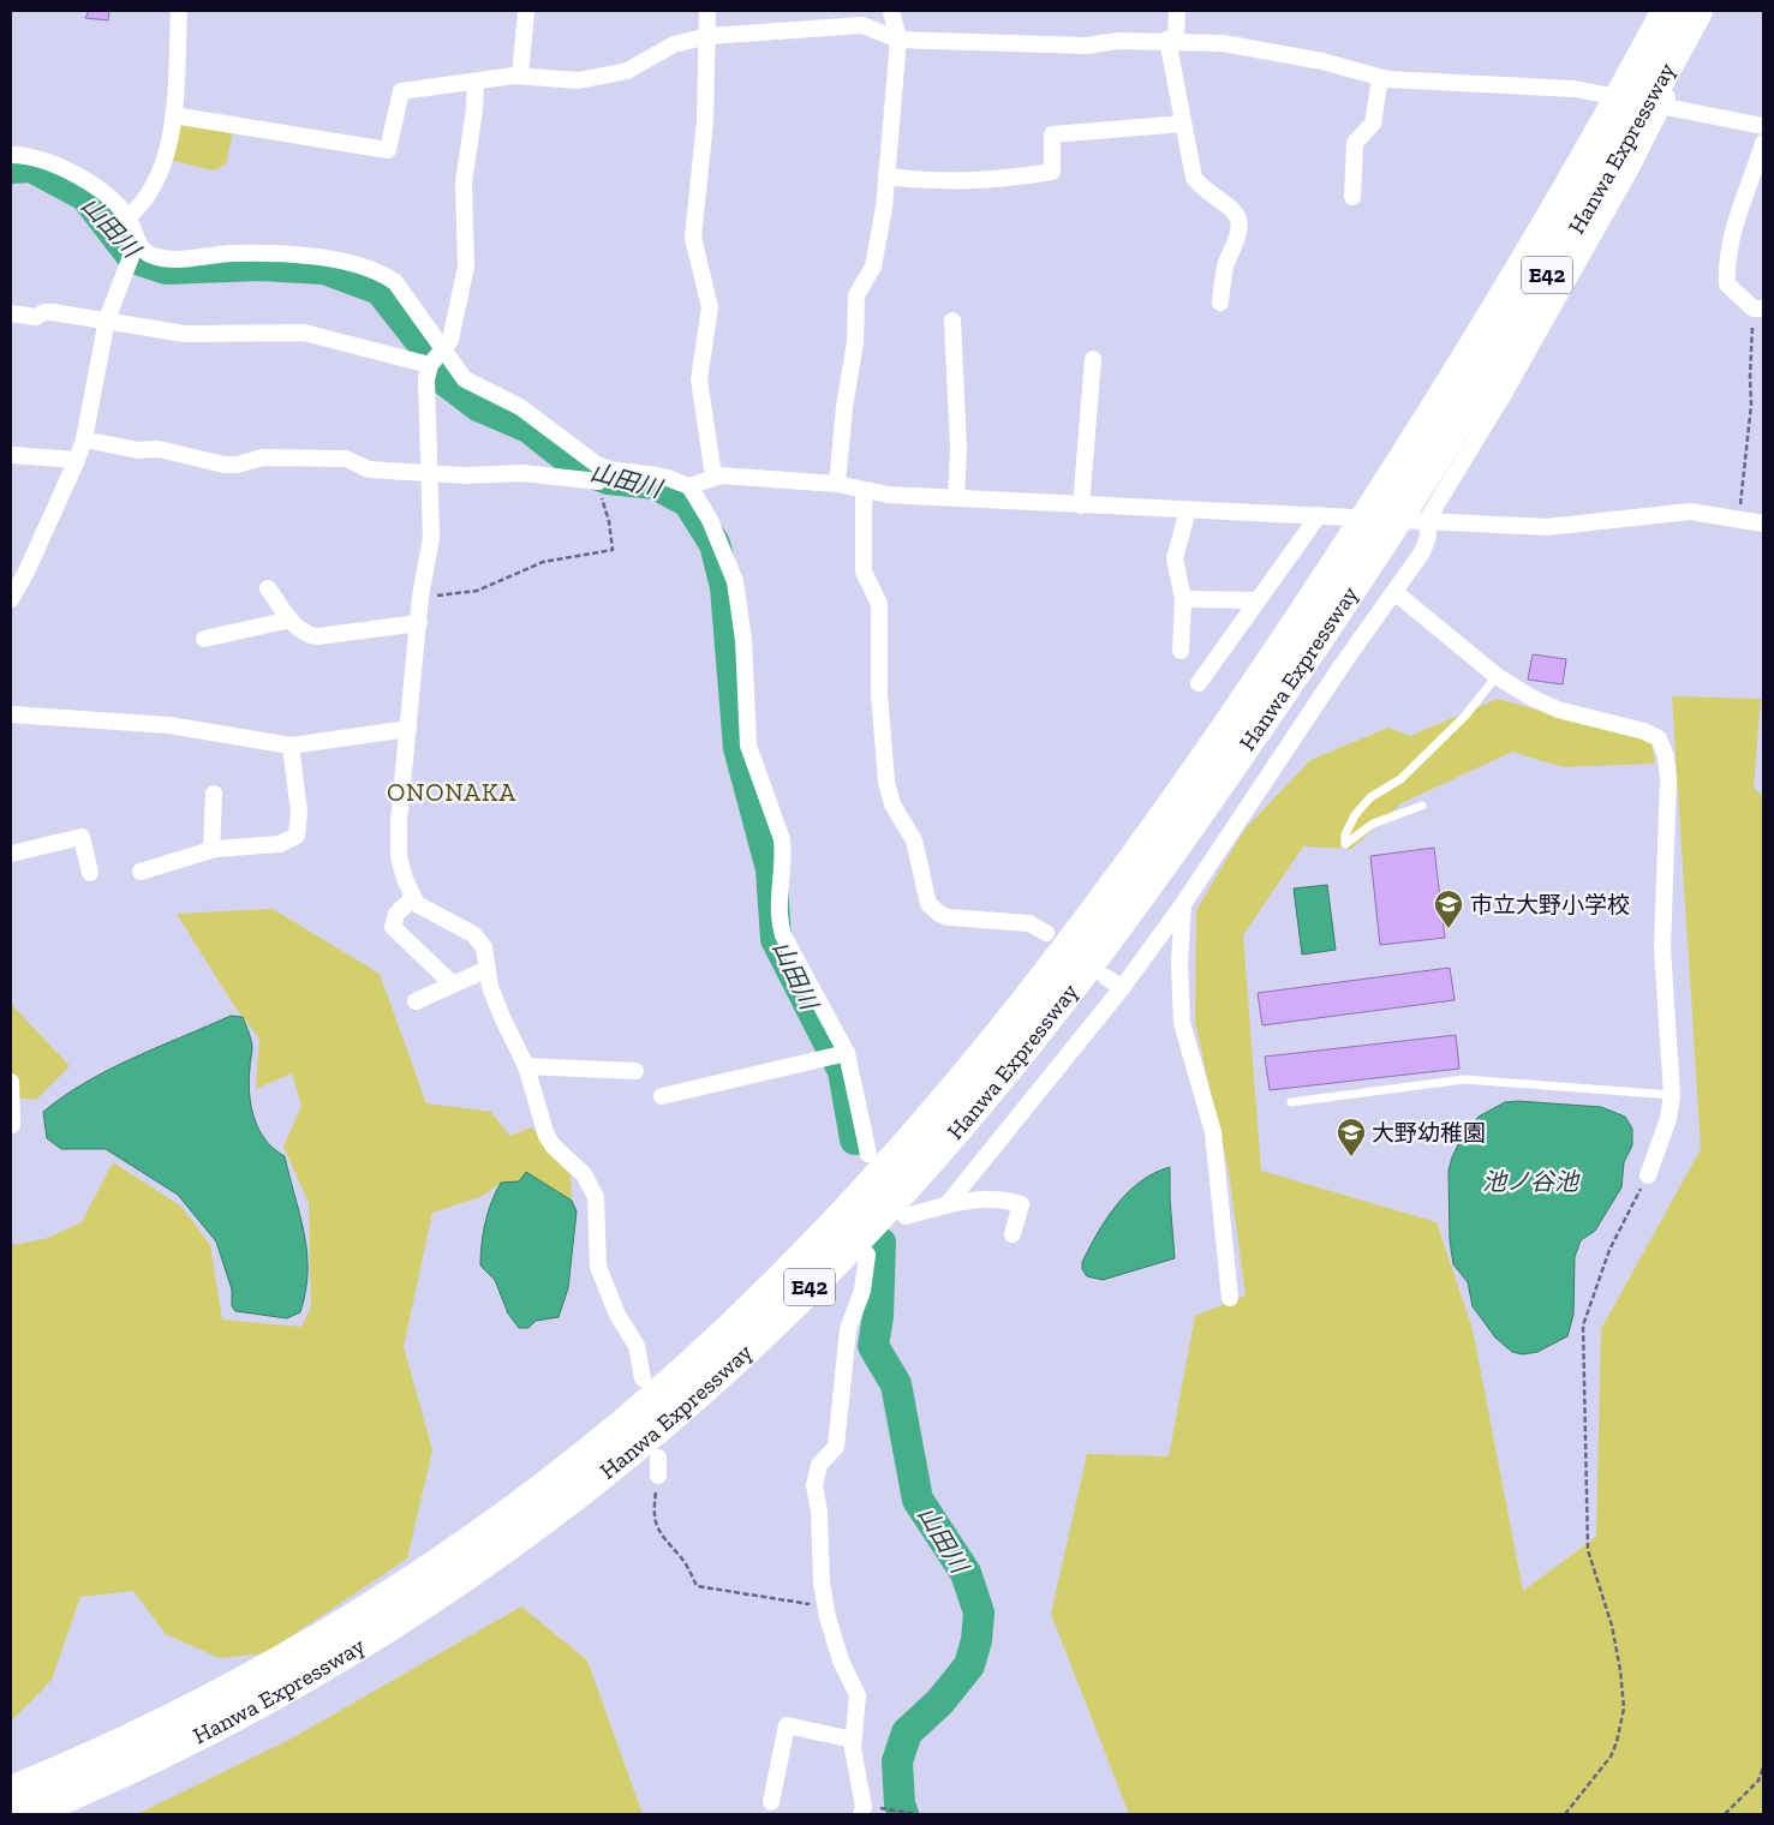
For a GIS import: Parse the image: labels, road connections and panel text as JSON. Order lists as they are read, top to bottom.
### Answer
{
  "streets": {
    "highway": ["Hanwa Expressway", "E42"]
  },
  "districts": ["ONONAKA"],
  "water": ["山田川", "池ノ谷池"],
  "places": {
    "school or university": ["市立大野小学校", "大野幼稚園"]
  }
}
